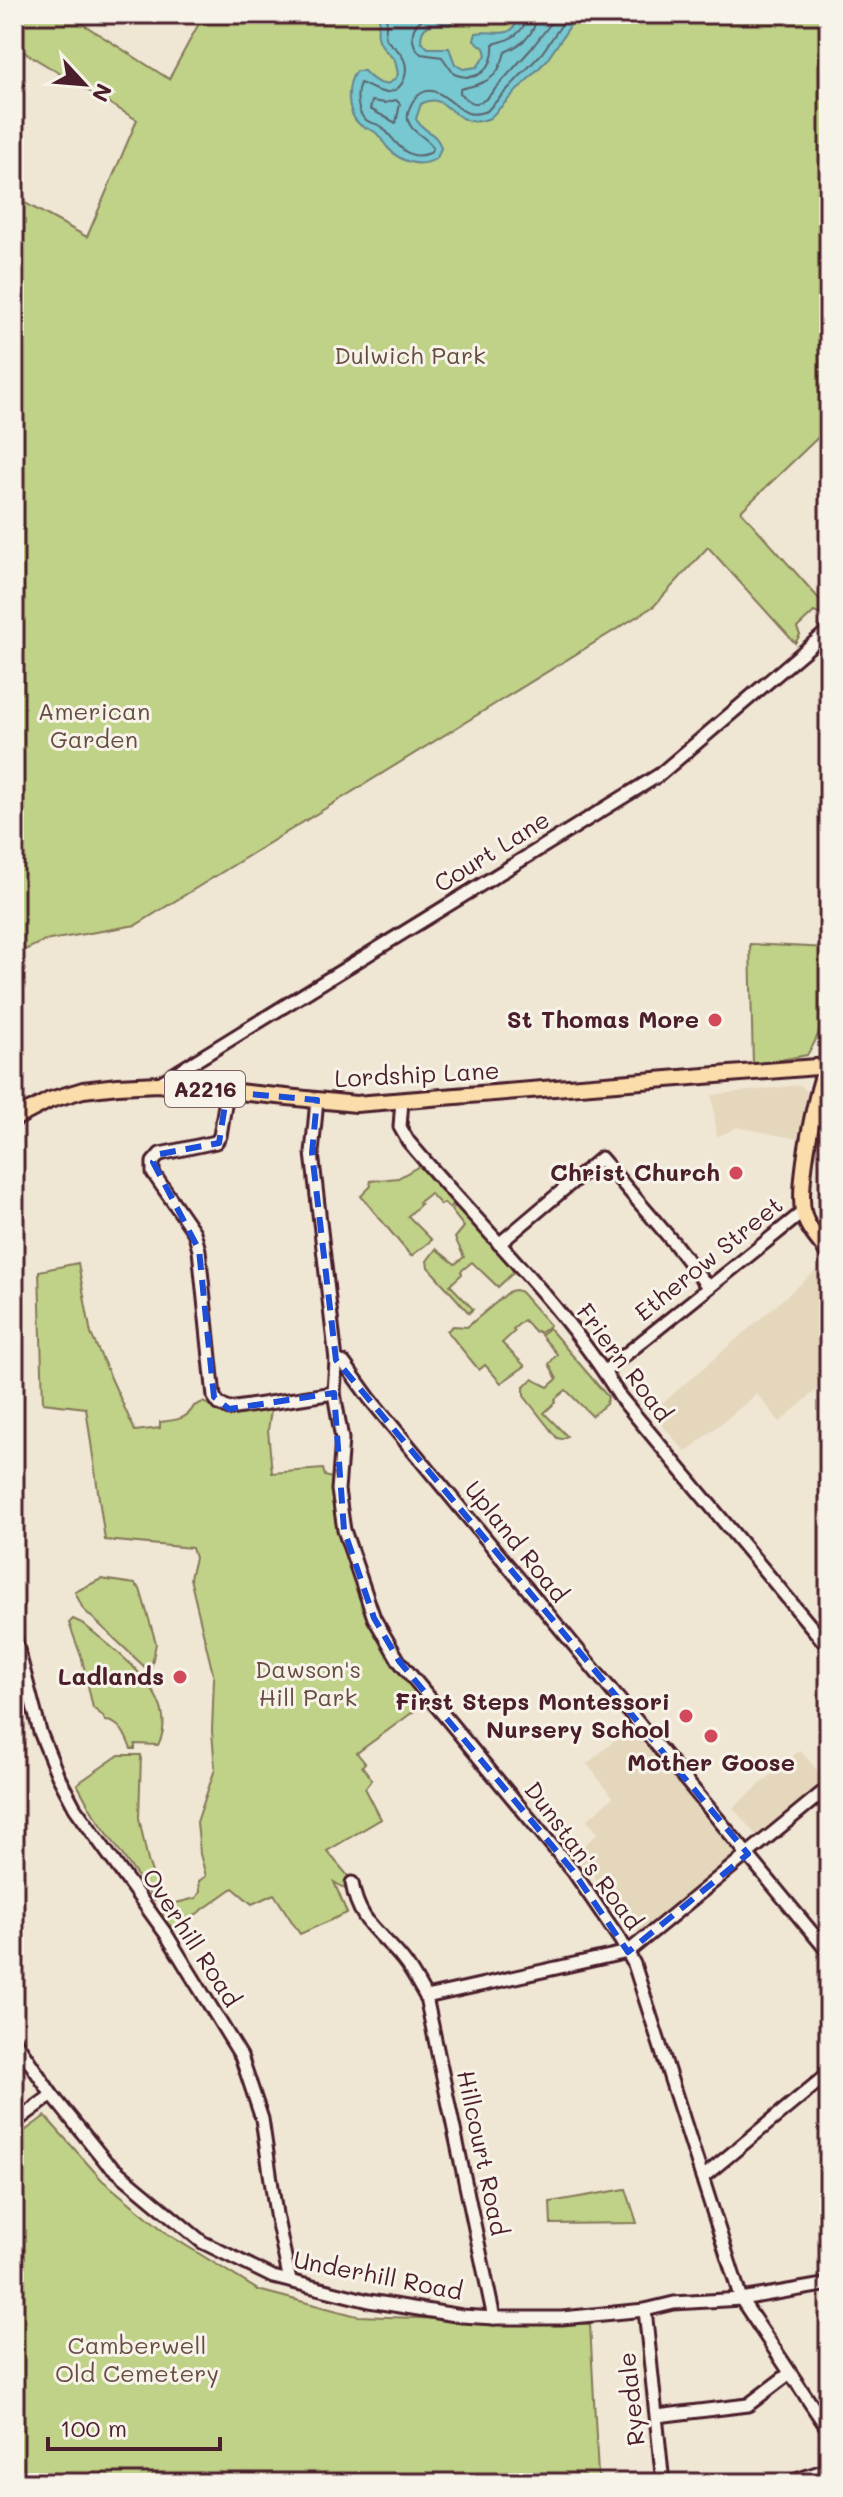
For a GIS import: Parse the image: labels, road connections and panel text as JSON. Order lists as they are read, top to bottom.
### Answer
{
  "streets": {
    "main road": ["Lordship Lane", "A2216"],
    "street": [
      "Court Lane",
      "Etherow Street",
      "Friern Road",
      "Upland Road",
      "Dunstan's Road",
      "Overhill Road",
      "Hillcourt Road",
      "Underhill Road",
      "Ryedale"
    ]
  },
  "crossings": [
    ["Court Lane", "Lordship Lane"],
    ["Lordship Lane", "Friern Road"],
    ["Etherow Street", "Friern Road"],
    ["Upland Road", "Dunstan's Road"],
    ["Dunstan's Road", "Underhill Road"],
    ["Overhill Road", "Underhill Road"],
    ["Hillcourt Road", "Underhill Road"],
    ["Underhill Road", "Ryedale"]
  ],
  "parks": [
    "Dulwich Park",
    "American Garden",
    "Dawson's Hill Park",
    "Camberwell Old Cemetery"
  ],
  "places": [
    "St Thomas More",
    "Christ Church",
    "Ladlands",
    "First Steps Montessori Nursery School",
    "Mother Goose"
  ],
  "scale_bar": "100 m",
  "north": "bottom right"
}
